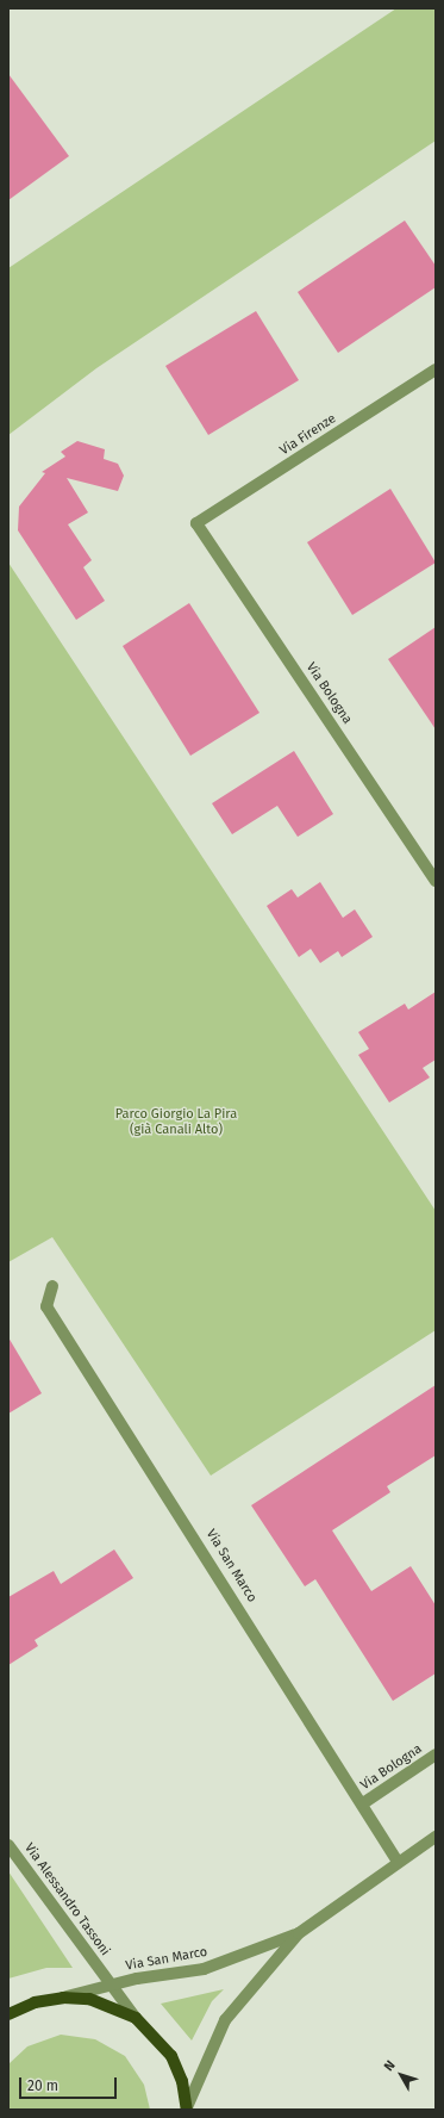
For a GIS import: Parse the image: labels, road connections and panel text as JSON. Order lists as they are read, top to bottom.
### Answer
{
  "streets": {
    "street": [
      "Via Firenze",
      "Via Bologna",
      "Via San Marco",
      "Via Alessandro Tassoni"
    ]
  },
  "crossings": [
    ["Via Firenze", "Via Bologna"],
    ["Via Bologna", "Via San Marco"],
    ["Via San Marco", "Via Alessandro Tassoni"]
  ],
  "parks": ["Parco Giorgio La Pira (già Canali Alto)"],
  "scale_bar": "20 m",
  "north": "top left"
}
